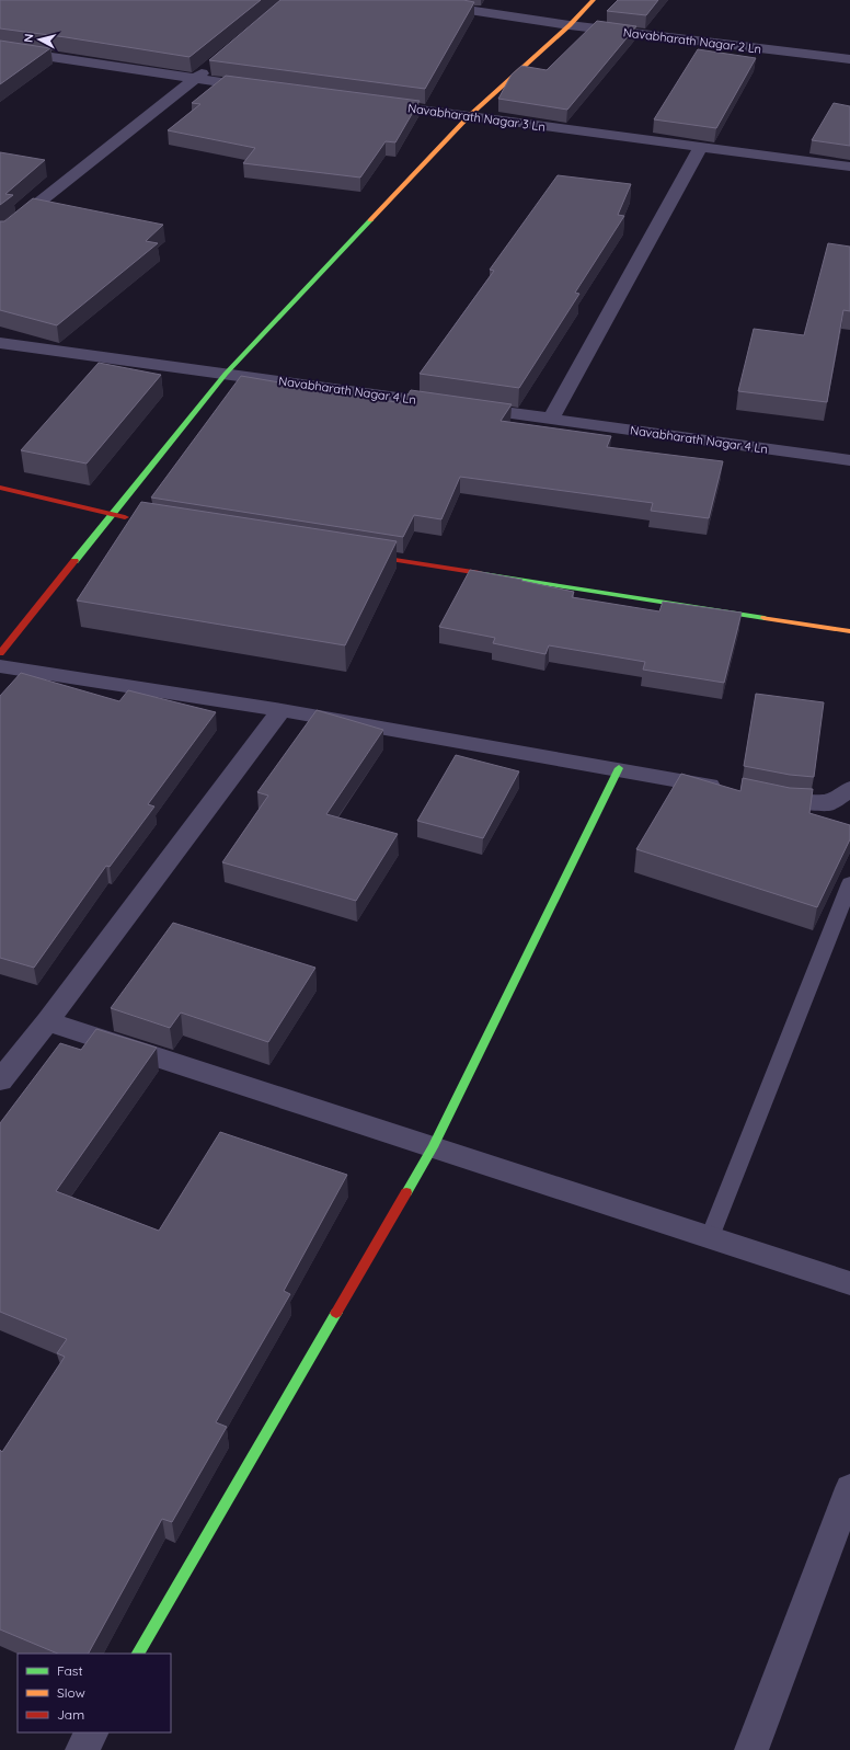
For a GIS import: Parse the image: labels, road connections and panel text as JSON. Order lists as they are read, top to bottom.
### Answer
{
  "streets": {
    "street": ["Navabharath Nagar 2 Ln", "Navabharath Nagar 3 Ln", "Navabharath Nagar 4 Ln"]
  },
  "legend": ["Fast", "Slow", "Jam"],
  "north": "left"
}
